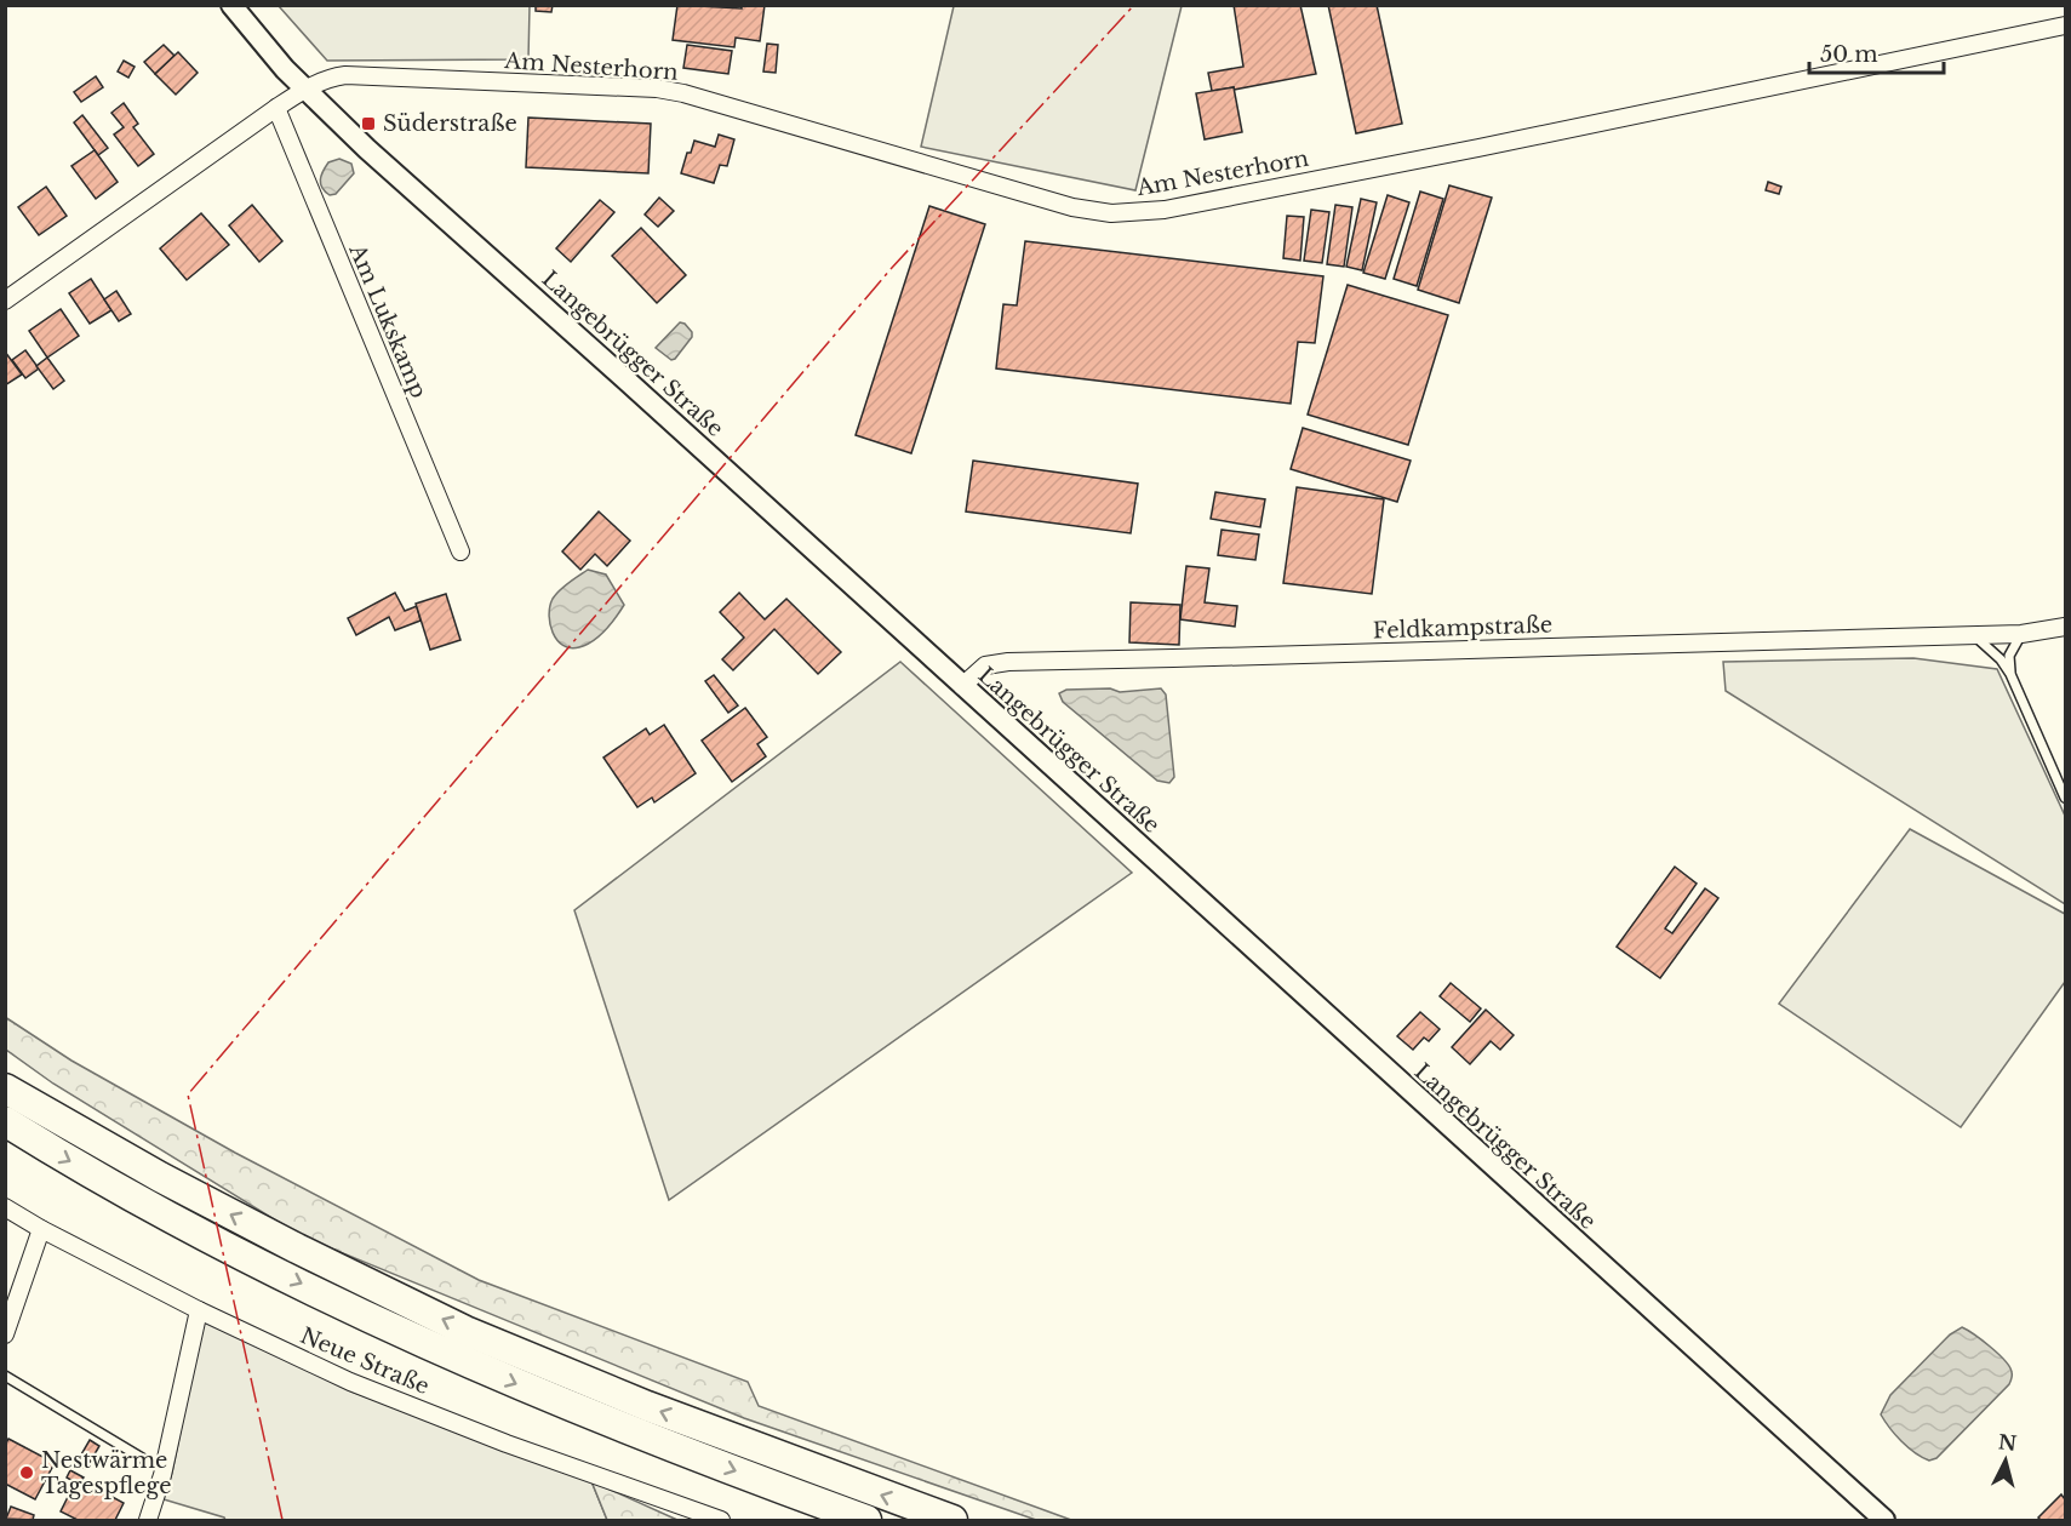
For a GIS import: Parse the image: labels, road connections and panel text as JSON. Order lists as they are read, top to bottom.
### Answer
{
  "streets": {
    "street": [
      "Am Nesterhorn",
      "Am Lukskamp",
      "Langebrügger Straße",
      "Feldkampstraße",
      "Neue Straße"
    ]
  },
  "crossings": [
    ["Am Nesterhorn", "Langebrügger Straße"],
    ["Langebrügger Straße", "Feldkampstraße"]
  ],
  "places": {
    "transit": ["Süderstraße"],
    "other": ["Nestwärme Tagespflege"]
  },
  "scale_bar": "50 m",
  "north": "top"
}
